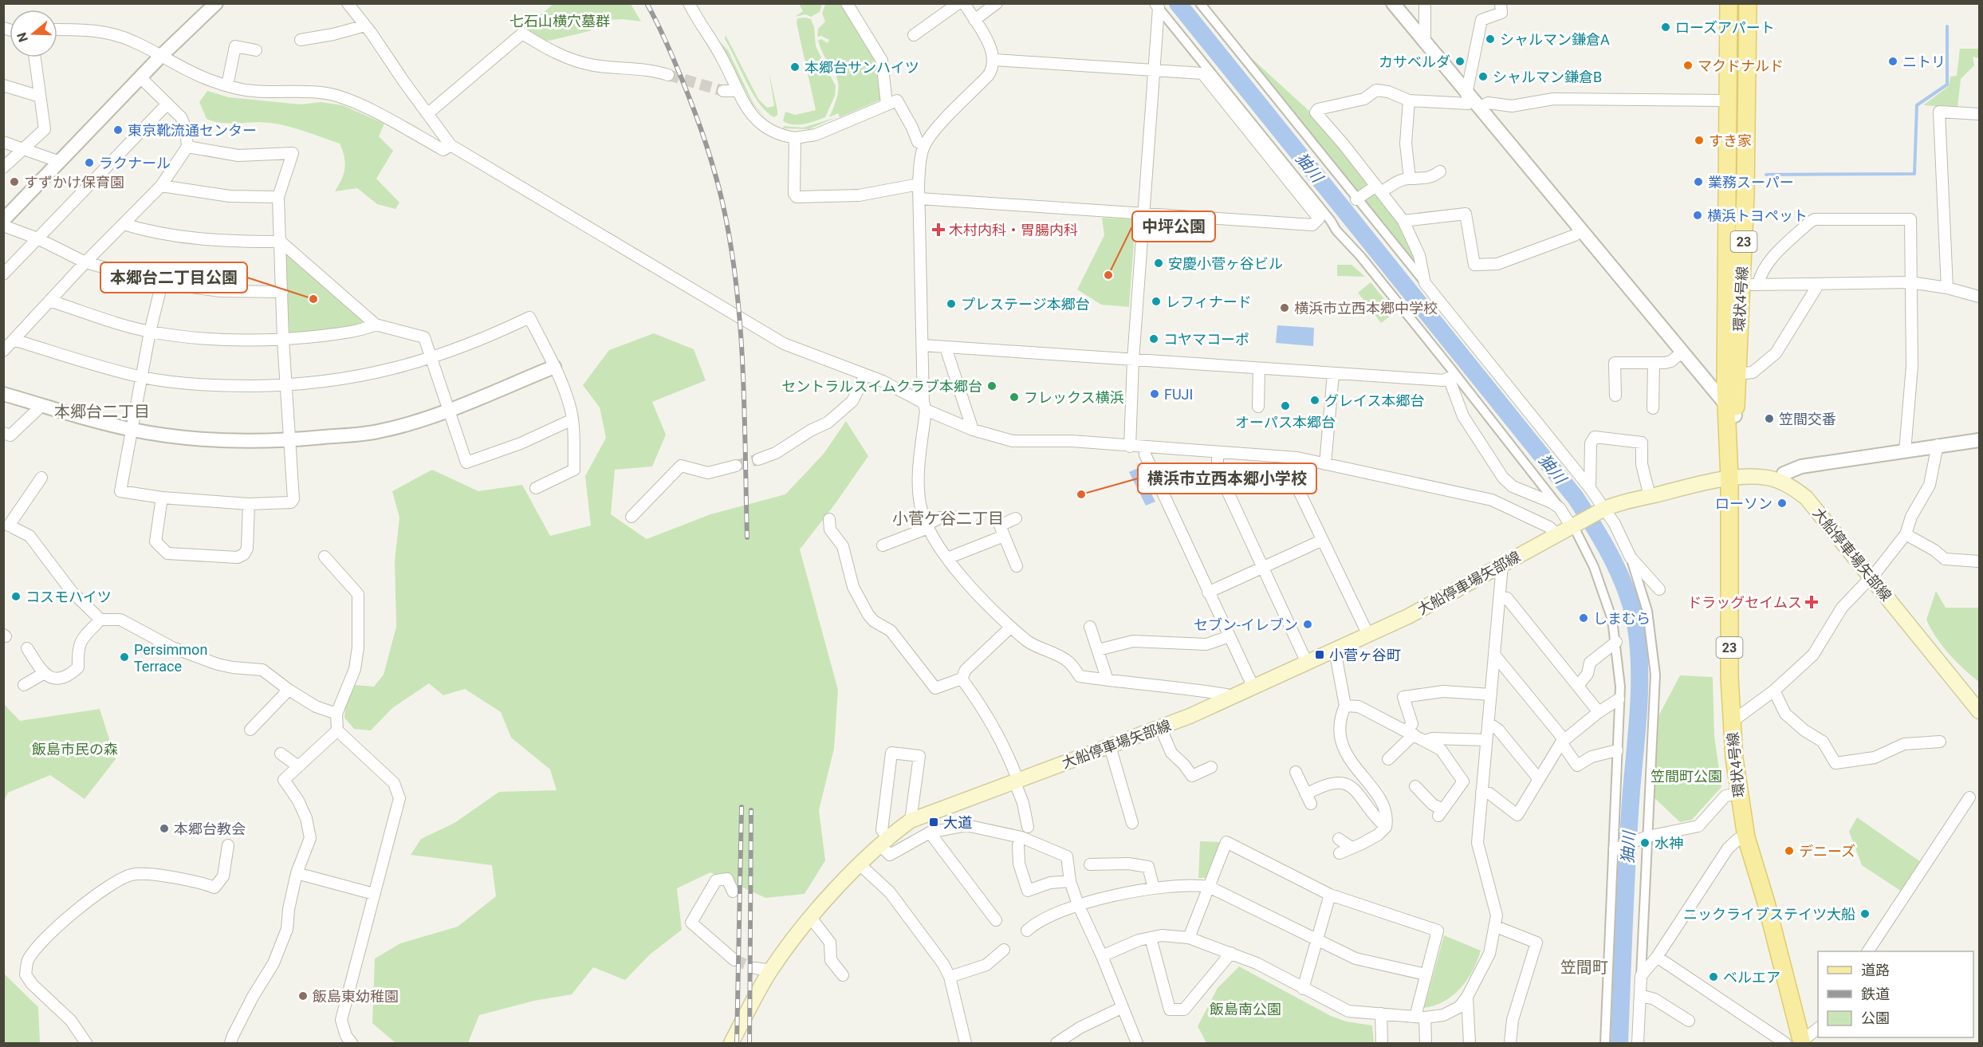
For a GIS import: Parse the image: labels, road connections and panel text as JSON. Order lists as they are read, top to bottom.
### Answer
{
  "streets": {
    "main road": ["23", "環状4号線", "大船停車場矢部線"]
  },
  "crossings": [
    ["環状4号線", "大船停車場矢部線"]
  ],
  "districts": ["本郷台二丁目", "小菅ケ谷二丁目", "笠間町"],
  "water": ["㹨川"],
  "parks": [
    "七石山横穴墓群",
    "飯島市民の森",
    "笠間町公園",
    "飯島南公園"
  ],
  "places": {
    "other": [
      "ローズアパート",
      "シャルマン鎌倉A",
      "カサベルダ",
      "ニトリ",
      "マクドナルド",
      "本郷台サンハイツ",
      "シャルマン鎌倉B",
      "東京靴流通センター",
      "すき家",
      "ラクナール",
      "すずかけ保育園",
      "業務スーパー",
      "横浜トヨペット",
      "安慶小菅ヶ谷ビル",
      "中坪公園",
      "本郷台二丁目公園",
      "レフィナード",
      "プレステージ本郷台",
      "横浜市立西本郷中学校",
      "コヤマコーポ",
      "セントラルスイムクラブ本郷台",
      "FUJI",
      "フレックス横浜",
      "グレイス本郷台",
      "オーパス本郷台",
      "笠間交番",
      "横浜市立西本郷小学校",
      "ローソン",
      "コスモハイツ",
      "しまむら",
      "セブン-イレブン",
      "Persimmon Terrace",
      "本郷台教会",
      "水神",
      "デニーズ",
      "ニックライブステイツ大船",
      "ベルエア",
      "飯島東幼稚園"
    ],
    "health": ["木村内科・胃腸内科", "ドラッグセイムス"],
    "transit": ["小菅ヶ谷町", "大道"]
  },
  "legend": ["道路", "鉄道", "公園"],
  "north": "left"
}
